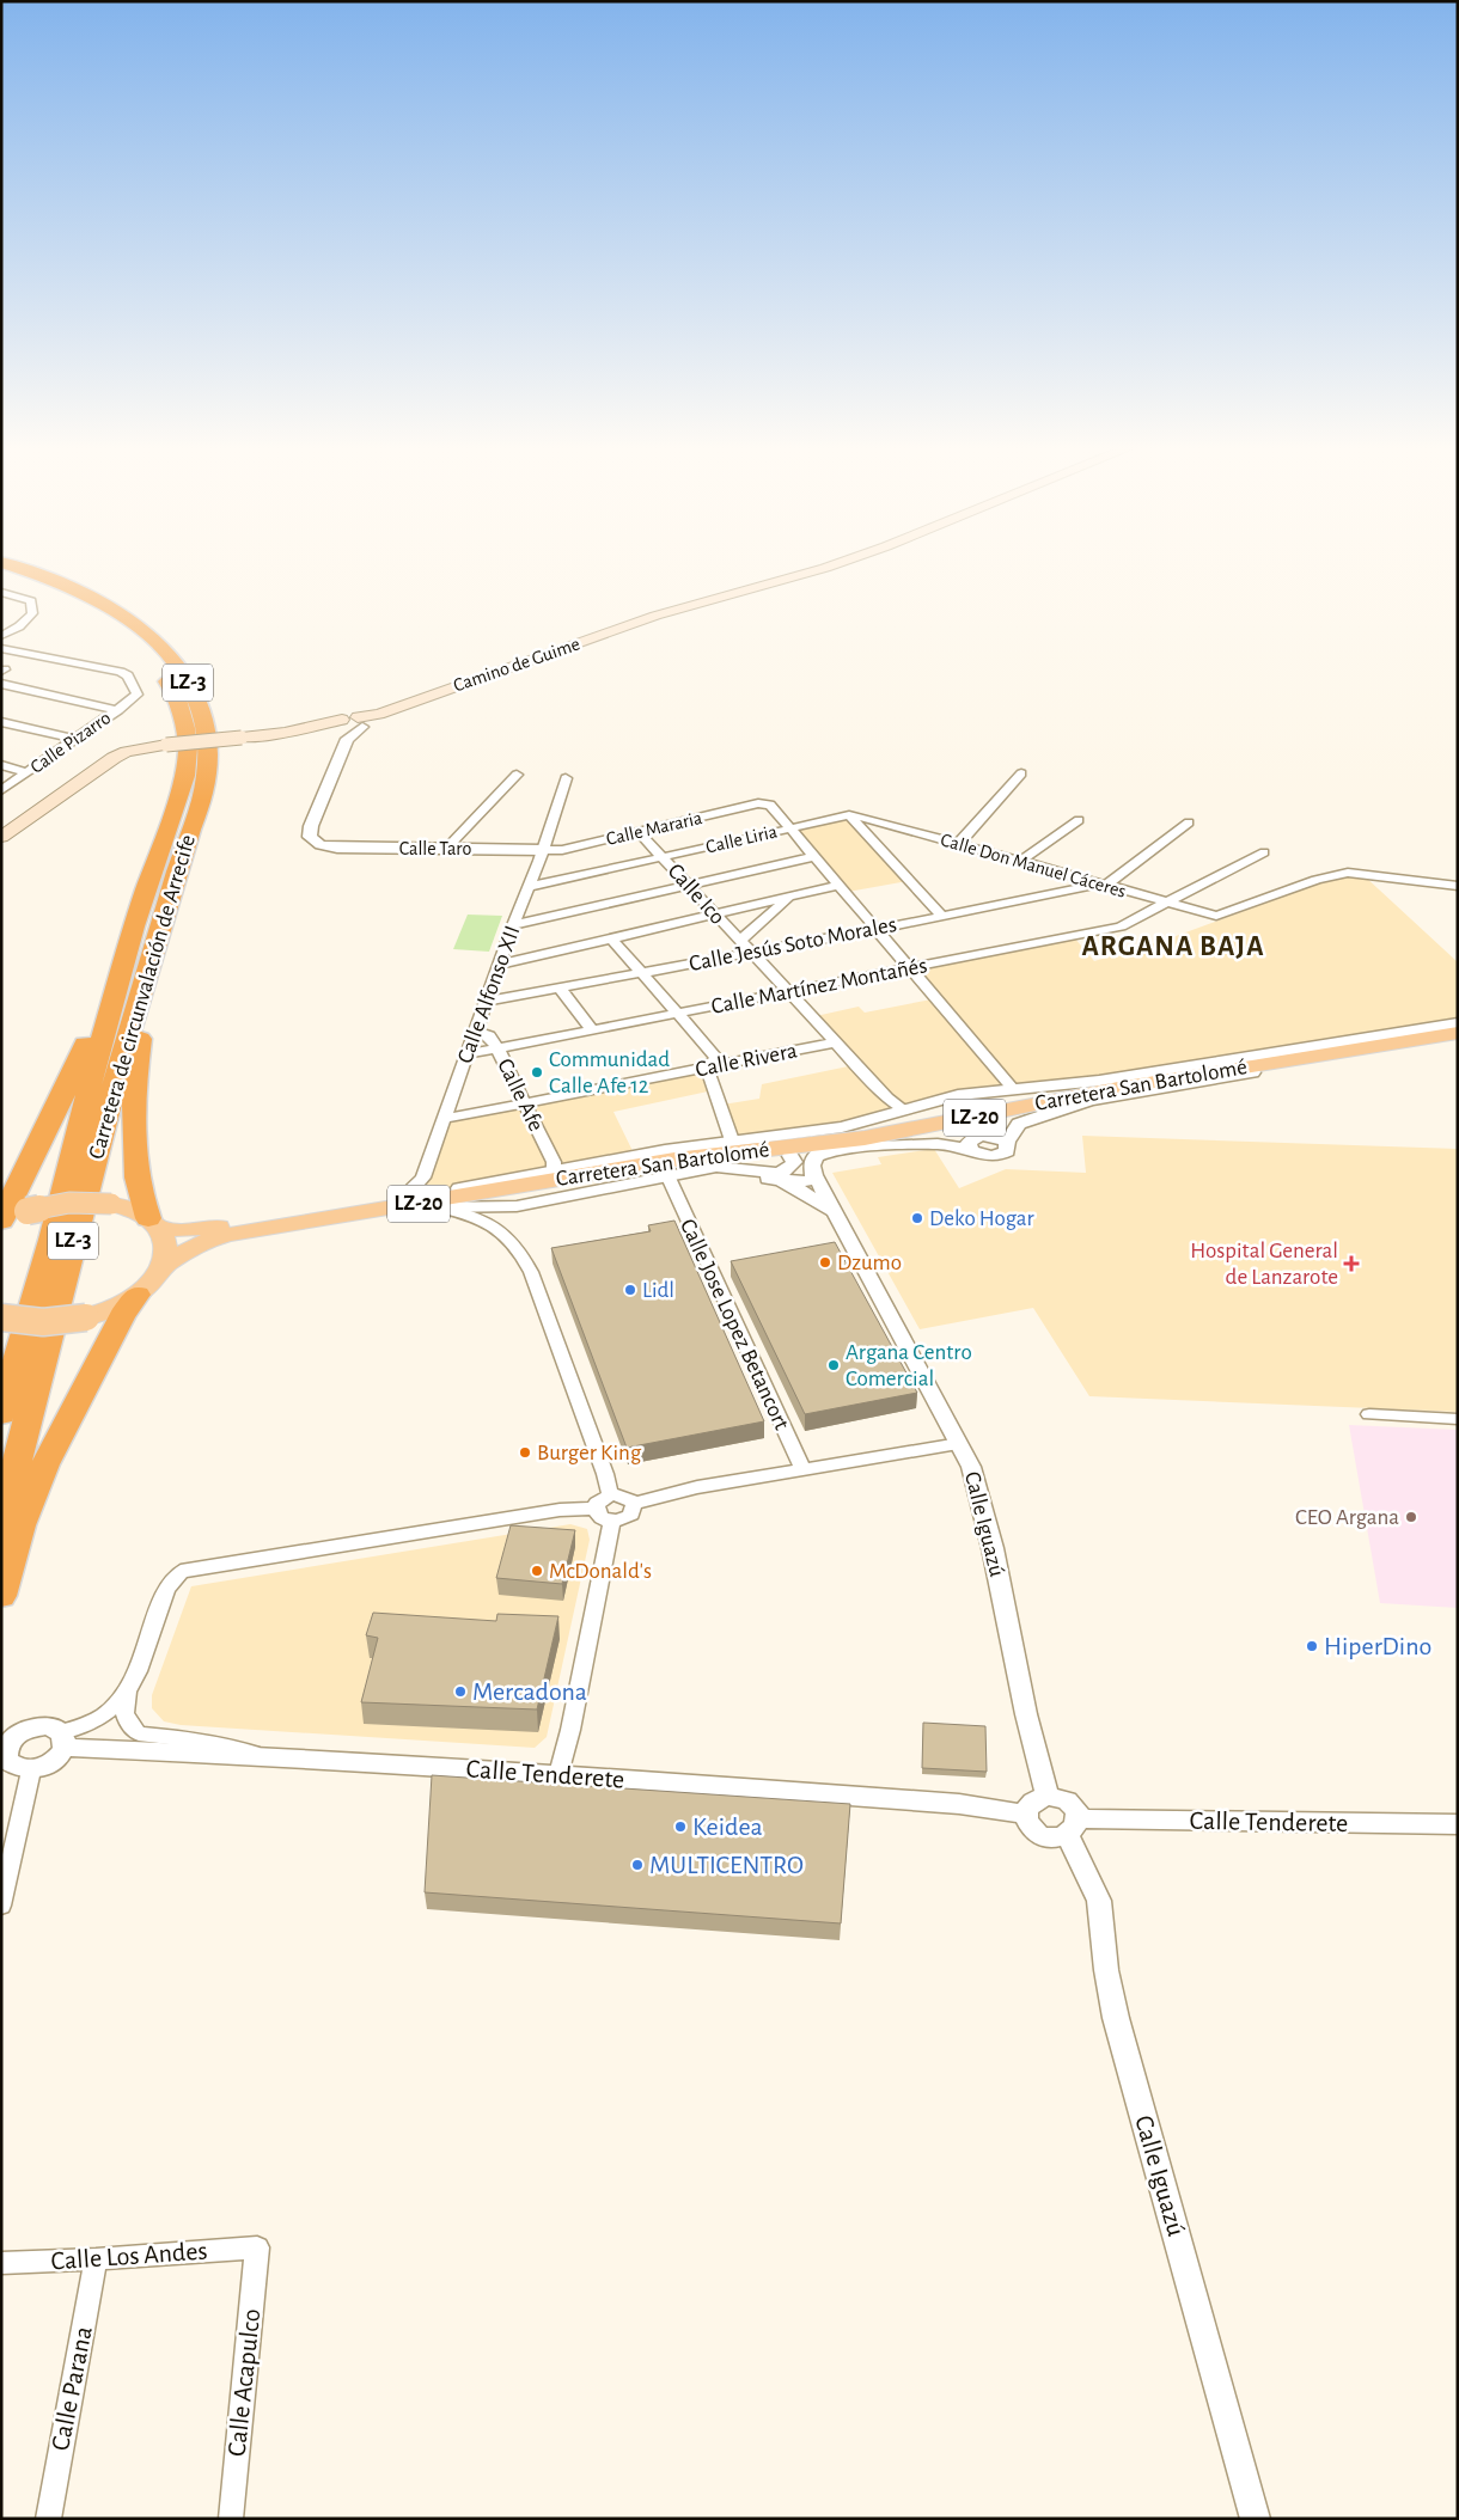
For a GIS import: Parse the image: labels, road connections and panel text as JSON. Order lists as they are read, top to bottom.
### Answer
{
  "streets": {
    "highway": ["LZ-3", "Carretera de circunvalación de Arrecife"],
    "main road": ["Camino de Guime", "Carretera San Bartolomé", "LZ-20"],
    "street": [
      "Calle Pizarro",
      "Calle Mararia",
      "Calle Liria",
      "Calle Taro",
      "Calle Don Manuel Cáceres",
      "Calle Ico",
      "Calle Jesús Soto Morales",
      "Calle Martínez Montañés",
      "Calle Alfonso XII",
      "Calle Rivera",
      "Calle Afe",
      "Calle Jose Lopez Betancort",
      "Calle Iguazú",
      "Calle Tenderete",
      "Calle Los Andes",
      "Calle Acapulco",
      "Calle Parana"
    ]
  },
  "crossings": [
    ["Camino de Guime", "Calle Taro"],
    ["LZ-3", "Carretera de circunvalación de Arrecife"],
    ["LZ-3", "Carretera San Bartolomé"],
    ["LZ-3", "LZ-20"],
    ["Calle Mararia", "Calle Liria"],
    ["Calle Mararia", "Calle Taro"],
    ["Calle Mararia", "Calle Ico"],
    ["Calle Mararia", "Calle Alfonso XII"],
    ["Calle Liria", "Calle Don Manuel Cáceres"],
    ["Calle Liria", "Calle Ico"],
    ["Calle Liria", "Calle Alfonso XII"],
    ["Calle Taro", "Calle Alfonso XII"],
    ["Calle Don Manuel Cáceres", "Calle Jesús Soto Morales"],
    ["Calle Don Manuel Cáceres", "Calle Martínez Montañés"],
    ["Calle Ico", "Calle Jesús Soto Morales"],
    ["Calle Ico", "Calle Martínez Montañés"],
    ["Calle Ico", "Calle Rivera"],
    ["Calle Ico", "Carretera San Bartolomé"],
    ["Calle Jesús Soto Morales", "Calle Alfonso XII"],
    ["Calle Martínez Montañés", "Calle Alfonso XII"],
    ["Calle Martínez Montañés", "Calle Afe"],
    ["Calle Alfonso XII", "Calle Rivera"],
    ["Calle Alfonso XII", "Carretera San Bartolomé"],
    ["Calle Alfonso XII", "Calle Afe"],
    ["Calle Alfonso XII", "LZ-20"],
    ["Calle Rivera", "Calle Afe"],
    ["Carretera San Bartolomé", "Calle Afe"],
    ["Carretera San Bartolomé", "LZ-20"],
    ["Carretera San Bartolomé", "Calle Jose Lopez Betancort"],
    ["LZ-20", "Calle Jose Lopez Betancort"],
    ["Calle Iguazú", "Calle Tenderete"],
    ["Calle Los Andes", "Calle Acapulco"],
    ["Calle Los Andes", "Calle Parana"]
  ],
  "districts": ["ARGANA BAJA"],
  "places": {
    "other": [
      "Communidad Calle Afe 12",
      "Deko Hogar",
      "Dzumo",
      "Lidl",
      "Argana Centro Comercial",
      "Burger King",
      "CEO Argana",
      "McDonald's",
      "HiperDino",
      "Mercadona",
      "Keidea",
      "MULTICENTRO"
    ],
    "health": ["Hospital General de Lanzarote"]
  }
}
